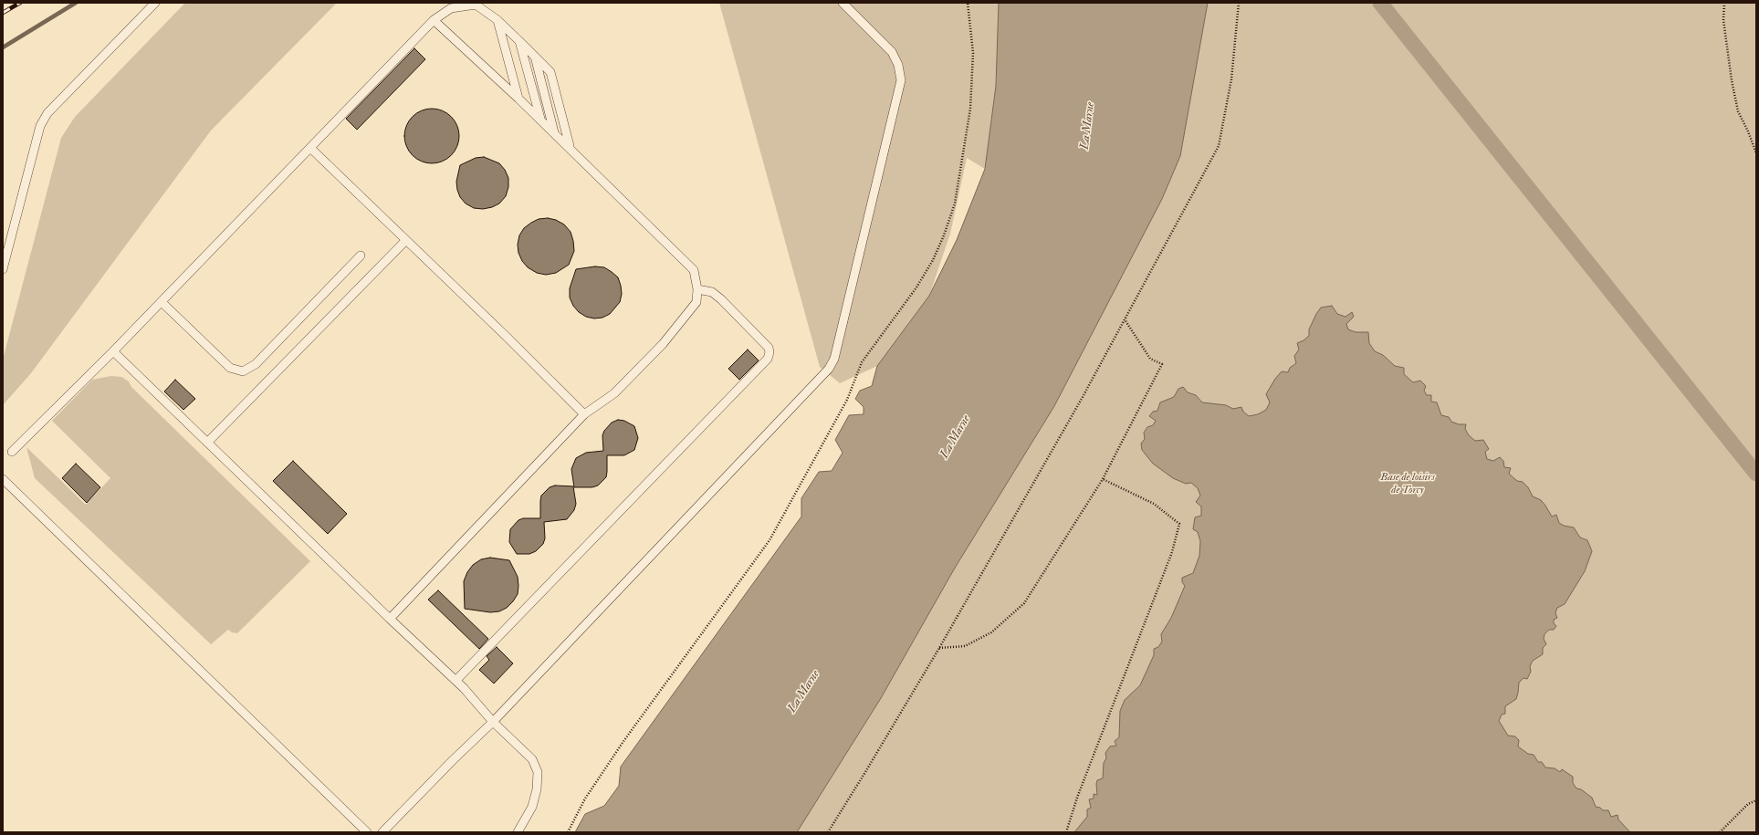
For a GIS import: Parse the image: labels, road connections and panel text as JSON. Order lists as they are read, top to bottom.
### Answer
{
  "water": ["La Marne"],
  "parks": ["Base de loisirs de Torcy"]
}
